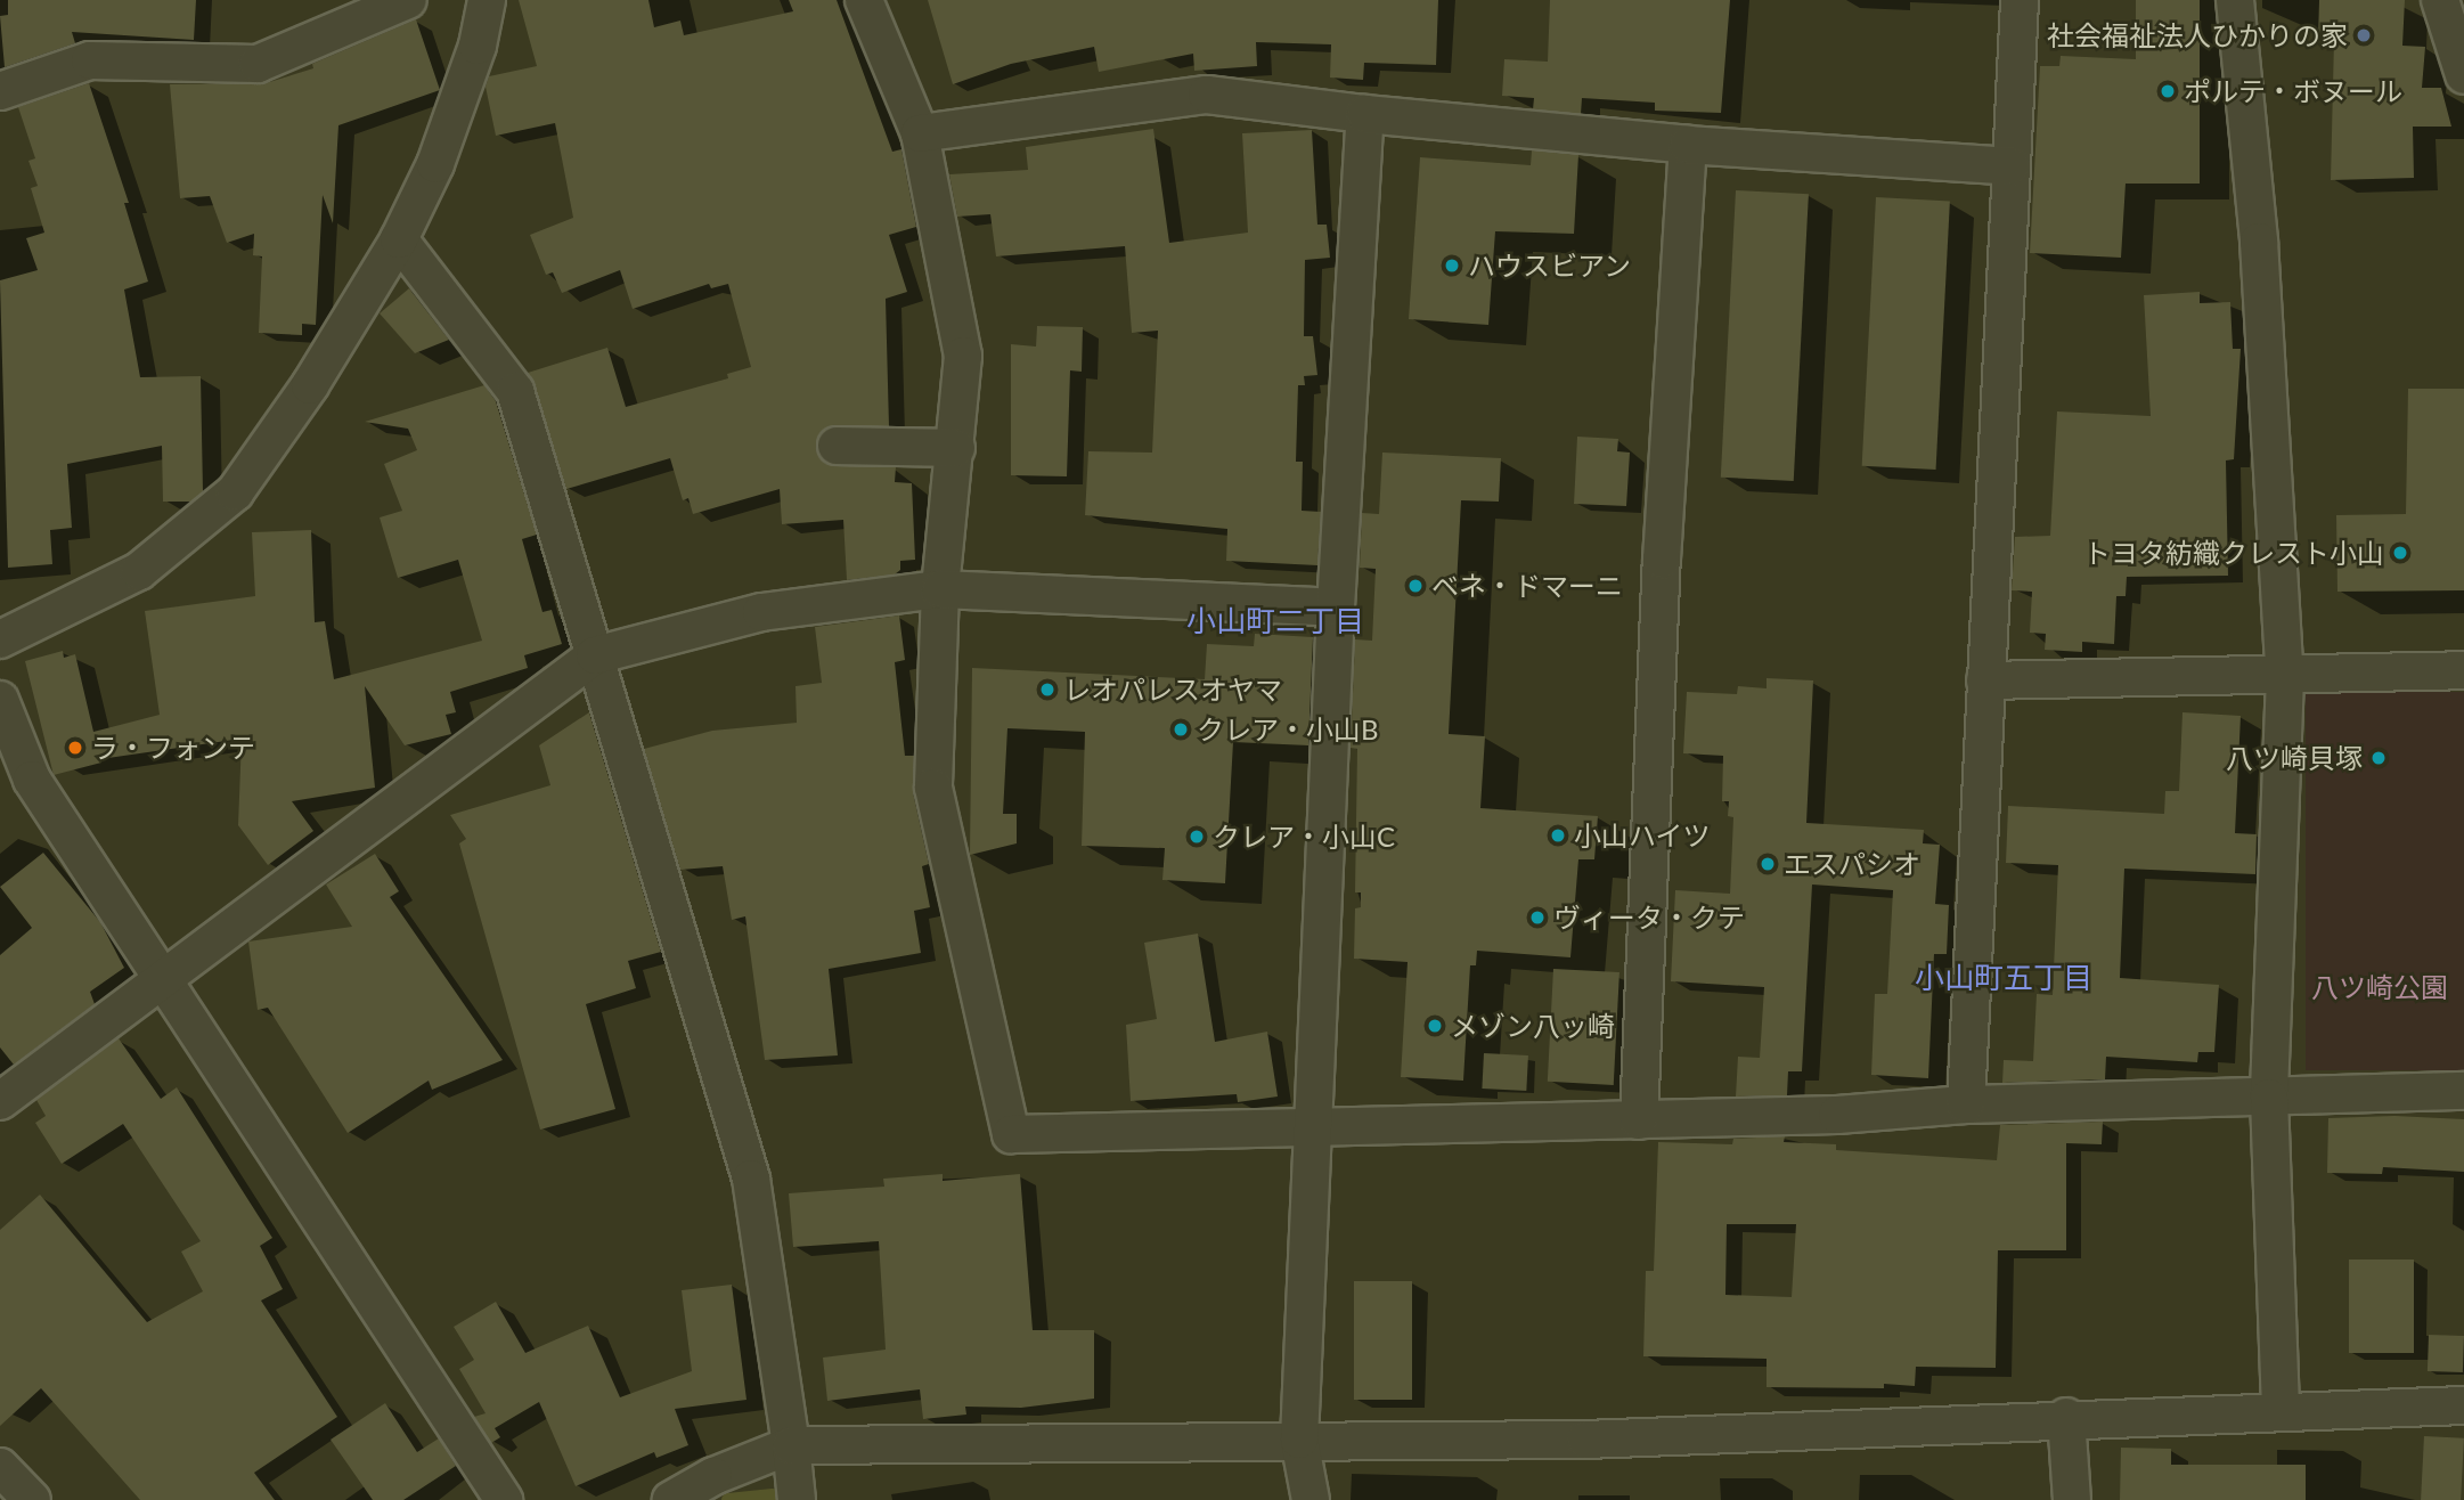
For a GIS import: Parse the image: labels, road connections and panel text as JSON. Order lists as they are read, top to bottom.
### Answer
{
  "districts": ["小山町二丁目", "小山町五丁目"],
  "parks": ["八ツ崎公園"],
  "places": [
    "社会福祉法人ひかりの家",
    "ポルテ・ボヌール",
    "ハウスビアン",
    "トヨタ紡織クレスト小山",
    "ベネ・ドマーニ",
    "レオパレスオヤマ",
    "クレア・小山B",
    "ラ・フォンテ",
    "八ツ崎貝塚",
    "小山ハイツ",
    "クレア・小山C",
    "エスパシオ",
    "ヴィータ・クテ",
    "メゾン八ッ崎"
  ]
}
